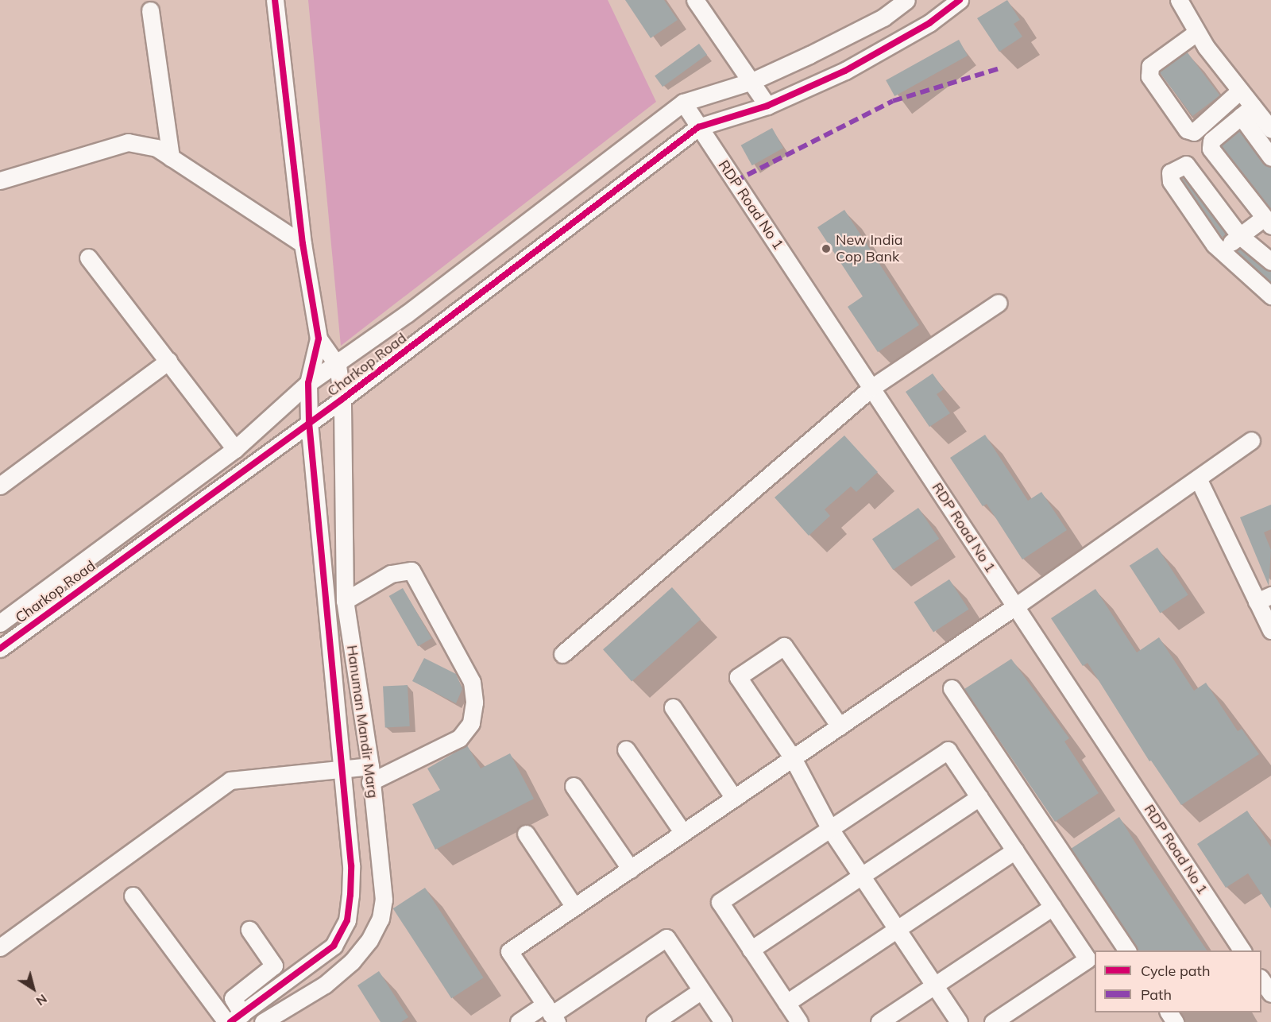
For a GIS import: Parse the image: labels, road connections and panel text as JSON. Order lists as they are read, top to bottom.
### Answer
{
  "streets": {
    "street": ["RDP Road No 1", "Charkop Road", "Hanuman Mandir Marg"]
  },
  "crossings": [
    ["RDP Road No 1", "Charkop Road"],
    ["Charkop Road", "Hanuman Mandir Marg"]
  ],
  "places": ["New India Cop Bank"],
  "legend": ["Cycle path", "Path"],
  "north": "bottom right"
}
